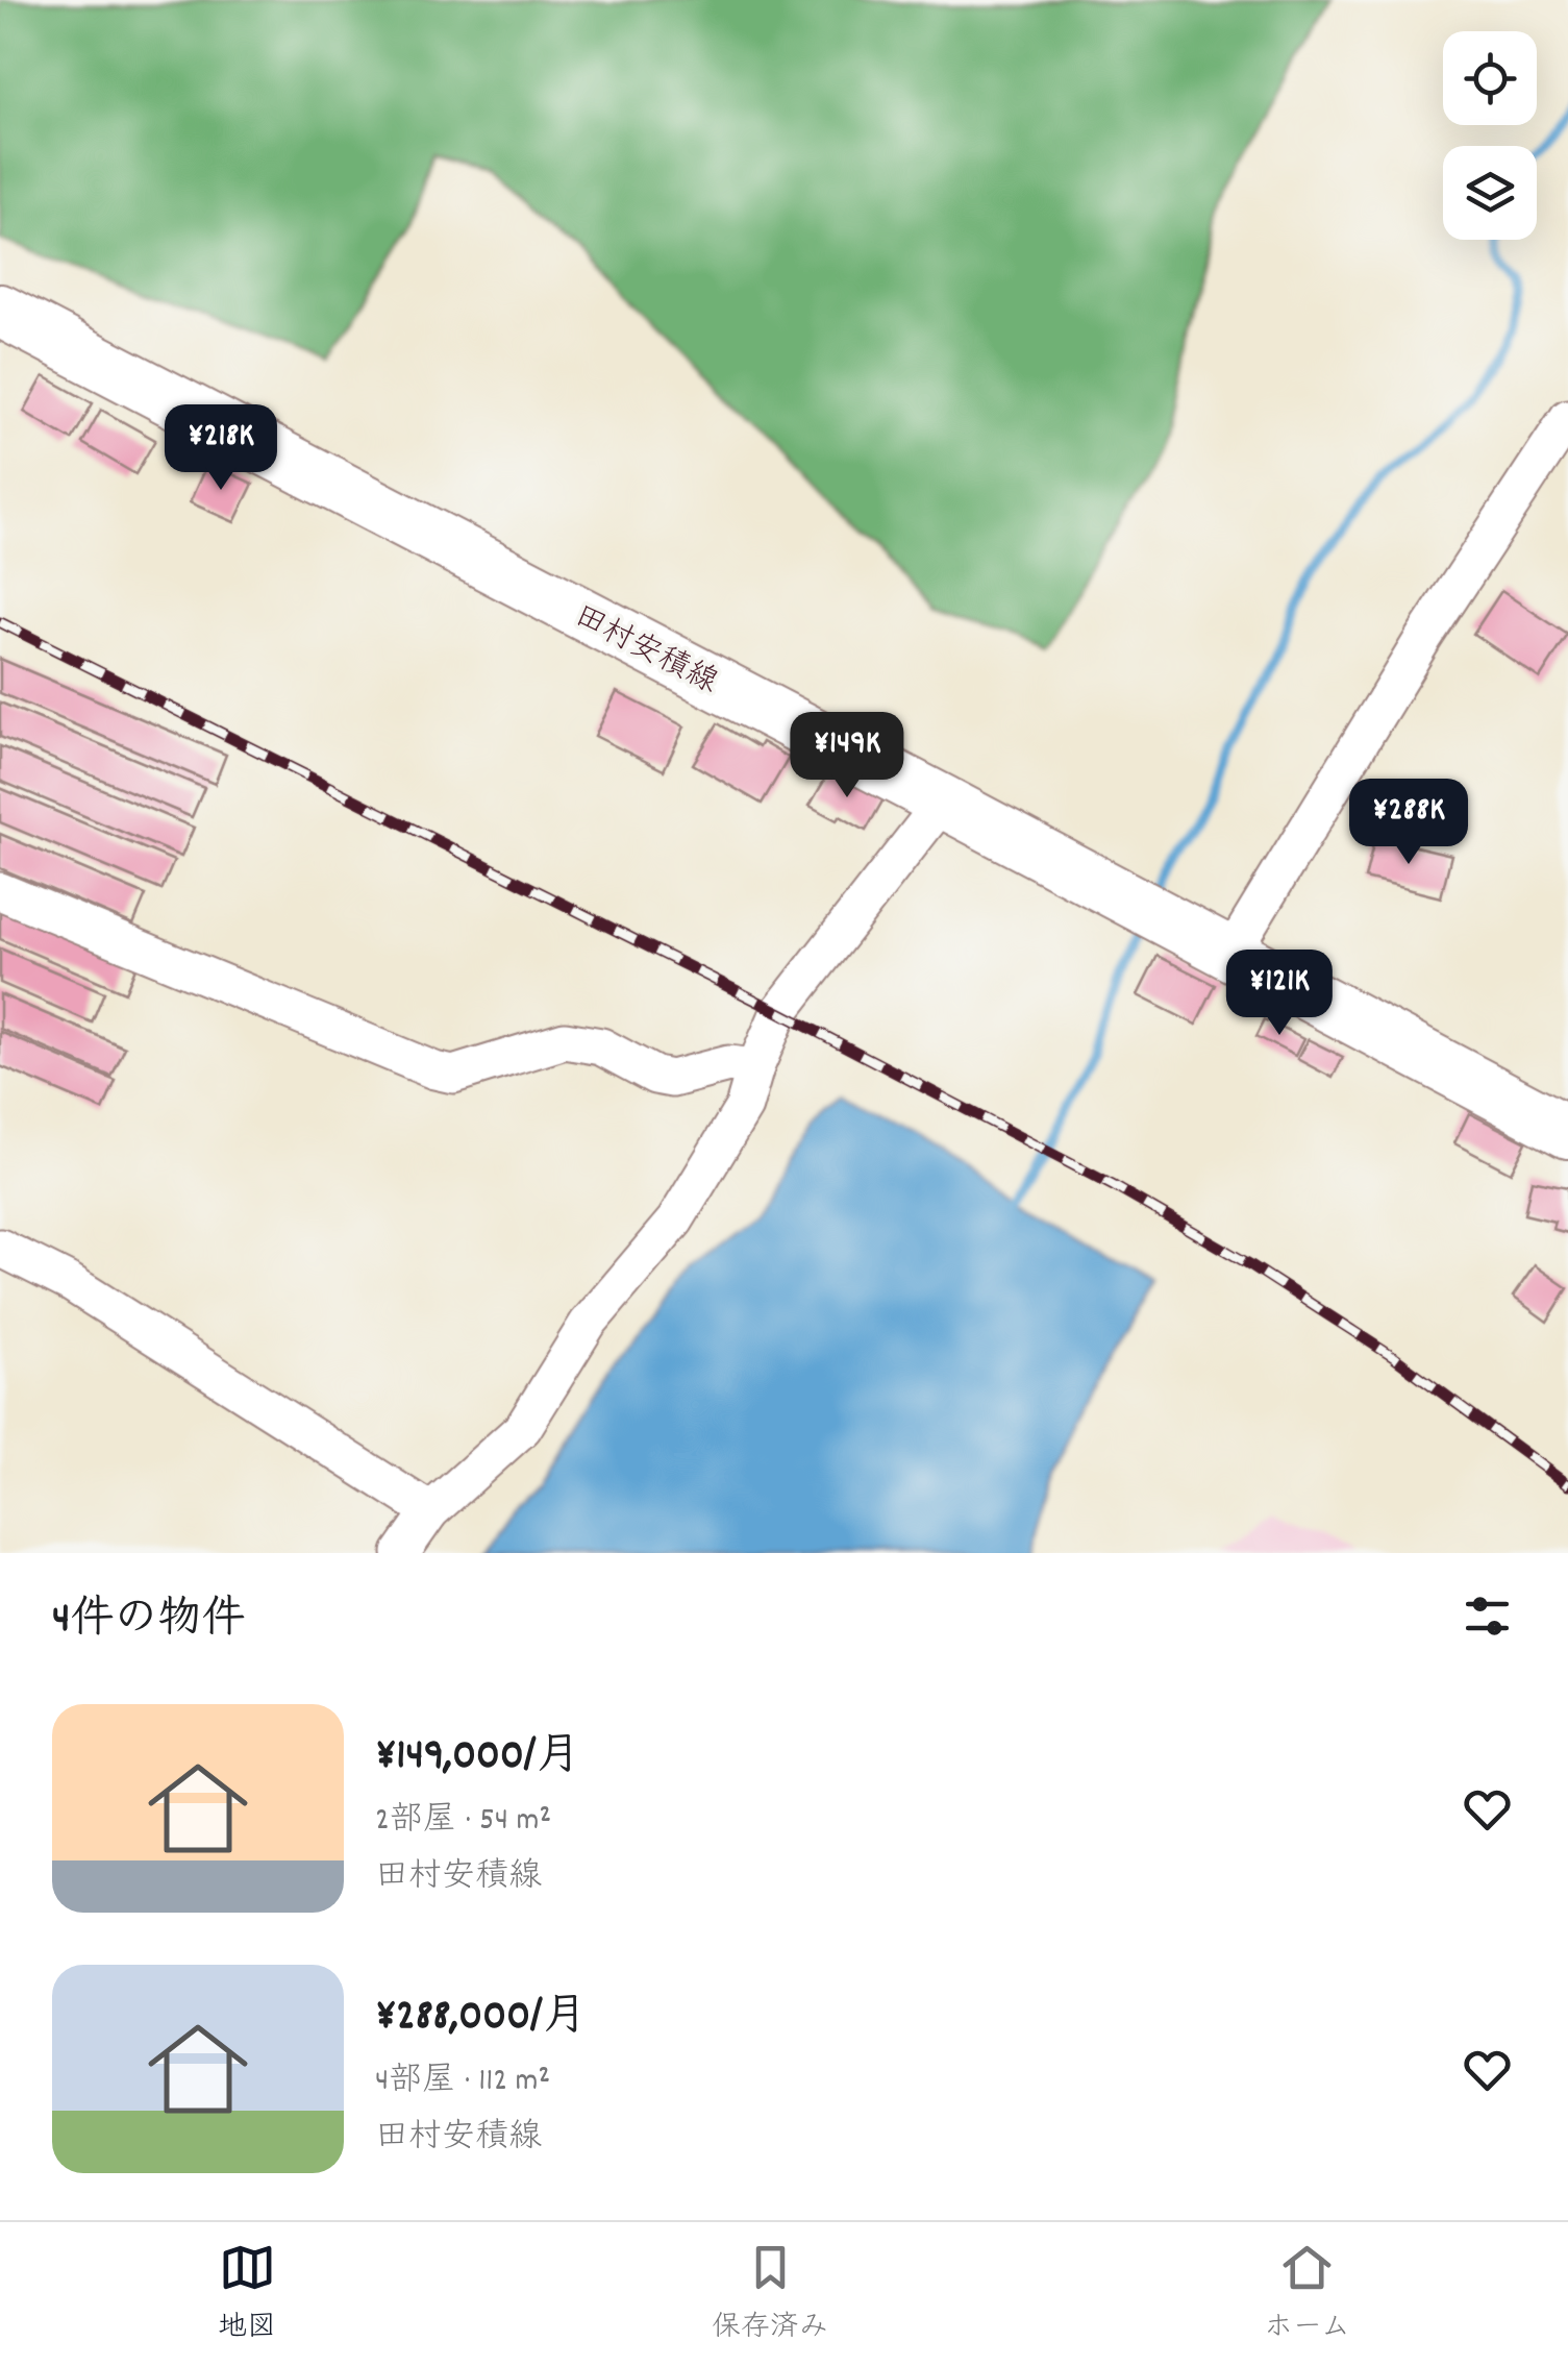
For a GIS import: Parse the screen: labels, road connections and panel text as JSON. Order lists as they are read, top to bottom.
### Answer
{
  "streets": {
    "main road": ["田村安積線"]
  },
  "page": {
    "price": [
      "¥218K",
      "¥149K",
      "¥288K",
      "¥121K"
    ],
    "heading": "4件の物件",
    "list": [
      {
        "name": "¥149,000/月",
        "note": "2部屋 · 54 m² · 田村安積線"
      },
      {
        "name": "¥288,000/月",
        "note": "4部屋 · 112 m² · 田村安積線"
      }
    ],
    "tabs": ["地図", "保存済み", "ホーム"]
  }
}
